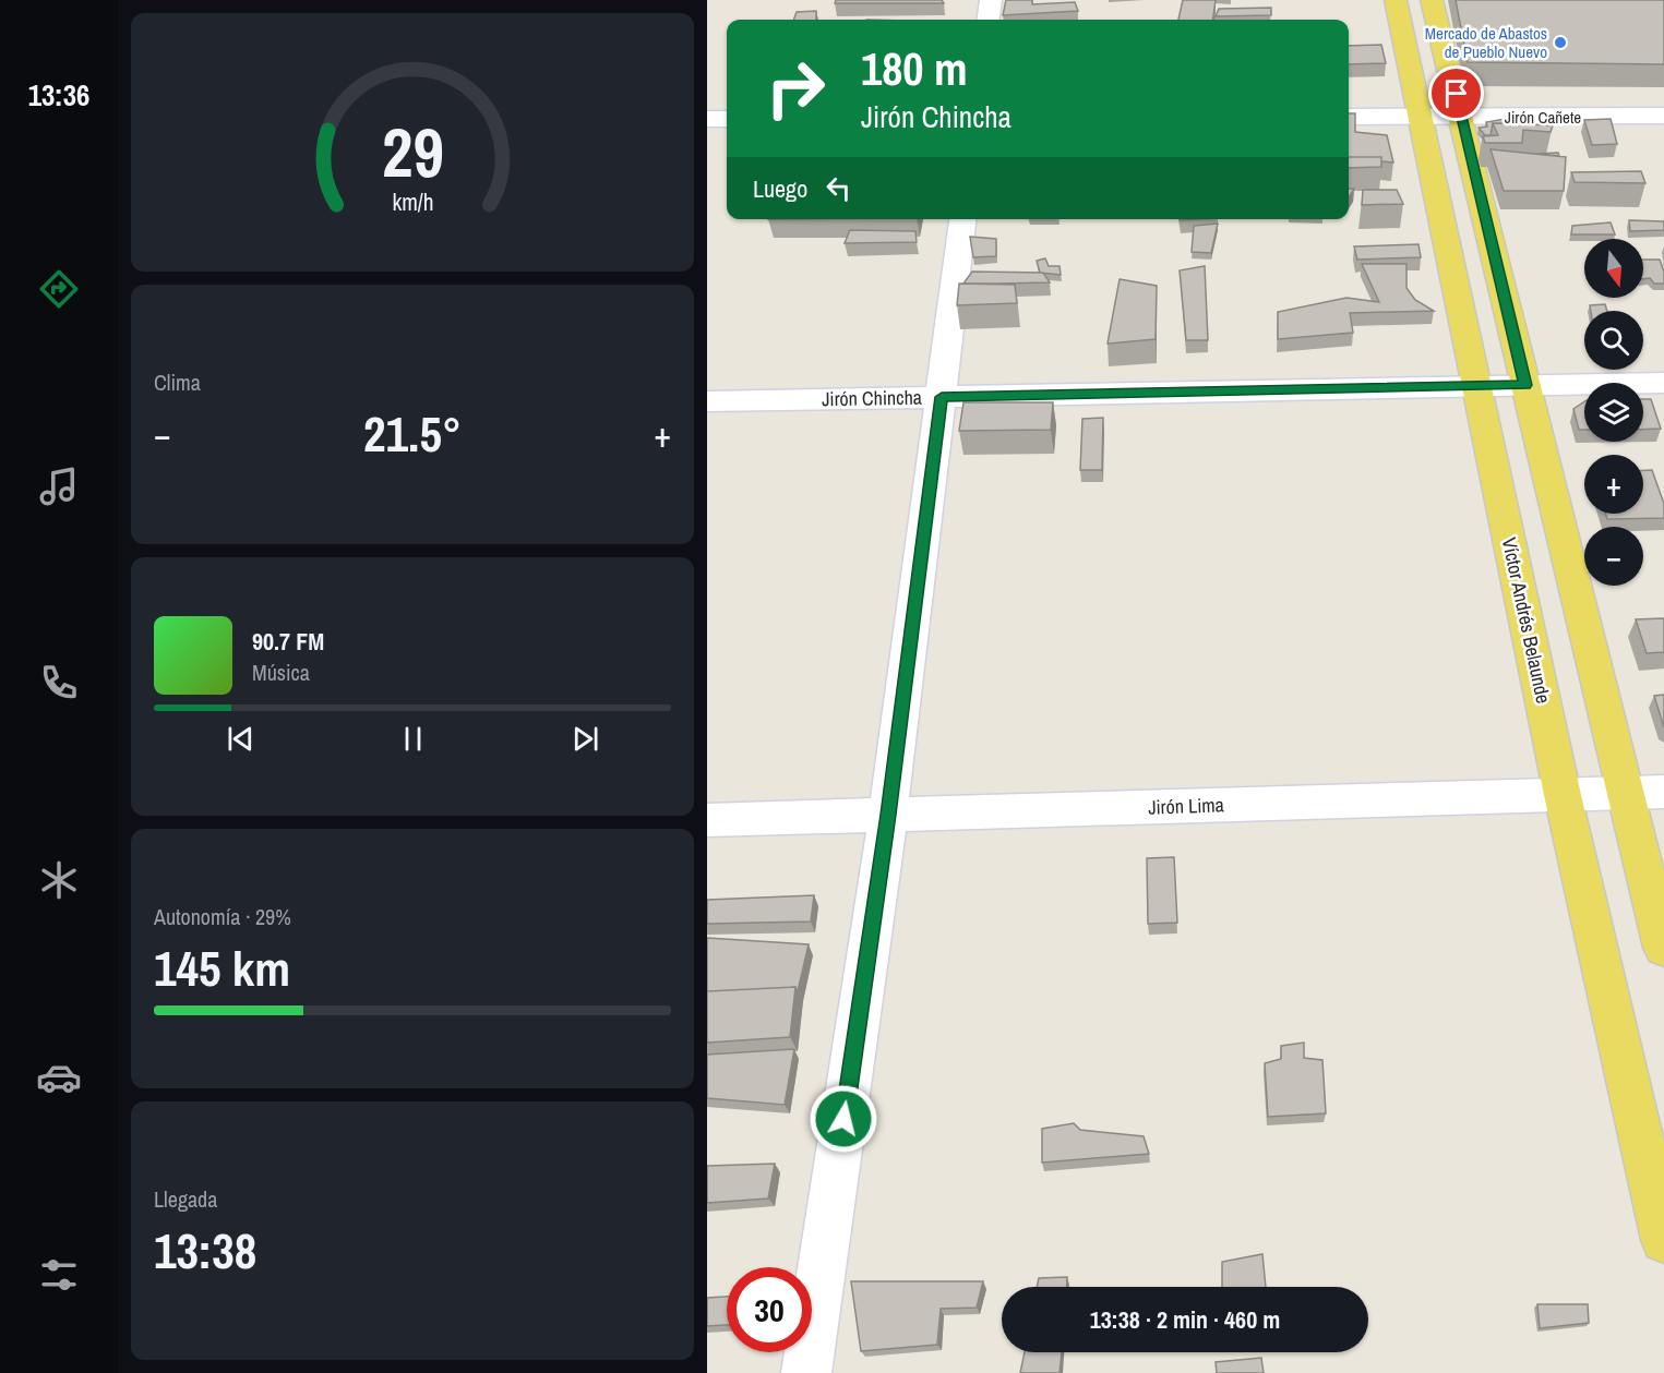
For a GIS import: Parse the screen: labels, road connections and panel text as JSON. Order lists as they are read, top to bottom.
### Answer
{
  "streets": {
    "main road": ["Víctor Andrés Belaunde"],
    "street": ["Jirón Cañete", "Jirón Chincha", "Jirón Lima"]
  },
  "crossings": [
    ["Jirón Cañete", "Víctor Andrés Belaunde"],
    ["Jirón Chincha", "Víctor Andrés Belaunde"],
    ["Víctor Andrés Belaunde", "Jirón Lima"]
  ],
  "places": ["Mercado de Abastos de Pueblo Nuevo"],
  "north": "bottom",
  "page": {
    "tabs": "13:36",
    "turn": ["180 m", "Jirón Chincha"],
    "then": "Luego",
    "map_buttons": ["+", "−"],
    "tile": [
      "Clima",
      ["Autonomía · 29%", "145 km"],
      ["Llegada", "13:38"]
    ],
    "heat": ["−", "21.5°", "+"],
    "song": ["90.7 FM", "Música"],
    "limit": "30",
    "trip": "13:38 · 2 min · 460 m",
    "gauge": ["29", "km/h"]
  }
}
